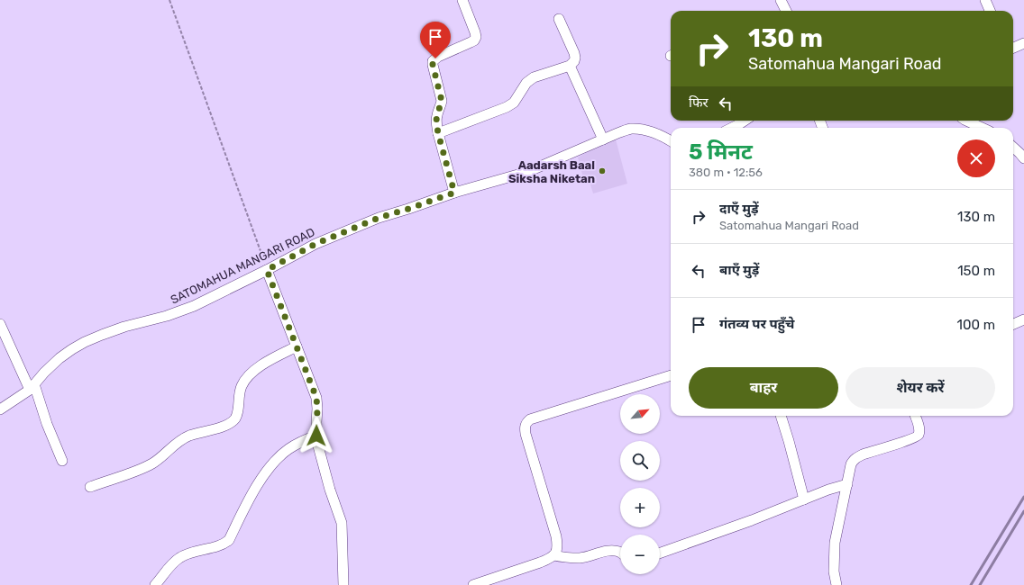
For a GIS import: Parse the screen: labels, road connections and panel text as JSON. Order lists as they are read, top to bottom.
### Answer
{
  "streets": {
    "street": ["SATOMAHUA MANGARI ROAD"]
  },
  "places": ["Aadarsh Baal Siksha Niketan"],
  "north": "top right",
  "page": {
    "turn": ["130 m", "Satomahua Mangari Road"],
    "then": "फिर",
    "heading": ["5 मिनट", "380 m · 12:56"],
    "list": [
      {
        "name": "दाएँ मुड़ें",
        "note": "Satomahua Mangari Road",
        "value": "130 m"
      },
      {
        "name": "बाएँ मुड़ें",
        "value": "150 m"
      },
      {
        "name": "गंतव्य पर पहुँचे",
        "value": "100 m"
      }
    ],
    "buttons": ["बाहर", "शेयर करें"],
    "map_buttons": ["+", "−"]
  }
}
